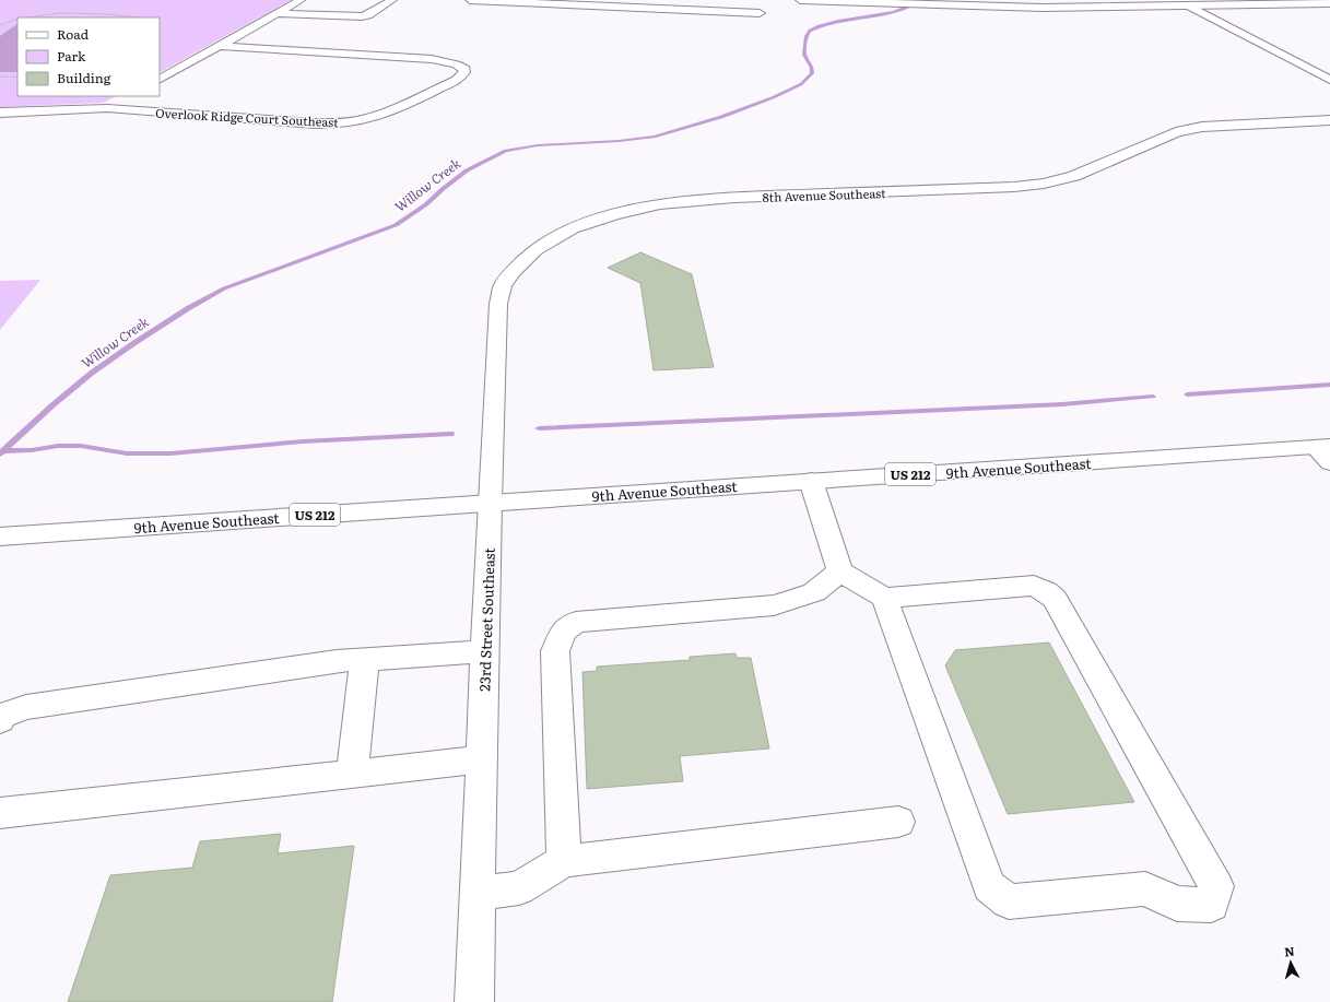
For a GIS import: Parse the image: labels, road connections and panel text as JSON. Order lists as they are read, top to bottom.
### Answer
{
  "streets": {
    "street": [
      "Overlook Ridge Court Southeast",
      "8th Avenue Southeast",
      "9th Avenue Southeast",
      "US 212",
      "23rd Street Southeast"
    ]
  },
  "crossings": [
    ["8th Avenue Southeast", "23rd Street Southeast"],
    ["9th Avenue Southeast", "23rd Street Southeast"]
  ],
  "water": ["Willow Creek"],
  "legend": ["Road", "Park", "Building"],
  "north": "top"
}
